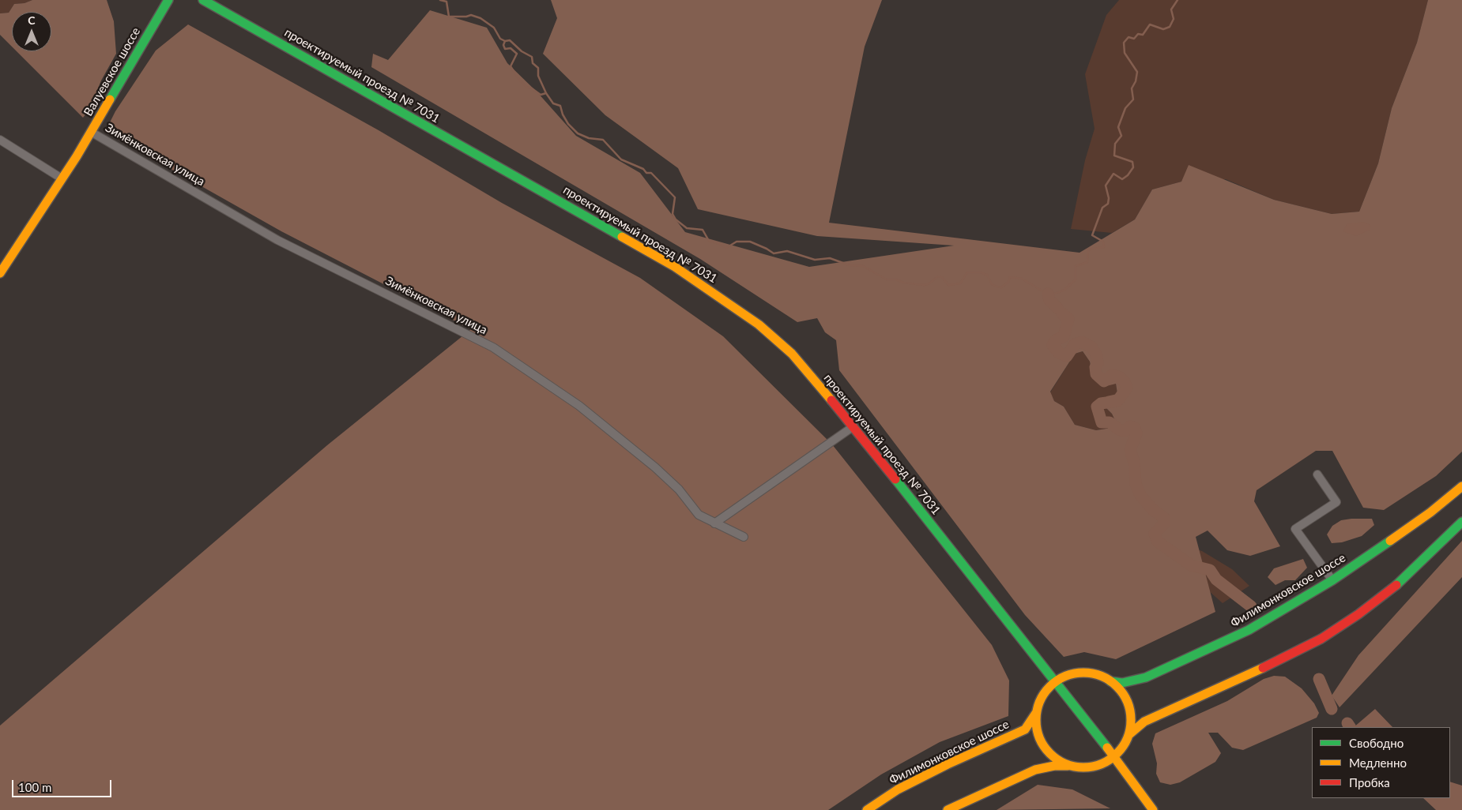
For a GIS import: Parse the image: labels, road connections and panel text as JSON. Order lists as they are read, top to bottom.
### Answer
{
  "streets": {
    "main road": ["Валуевское шоссе", "проектируемый проезд № 7031", "Филимонковское шоссе"],
    "street": ["Зимёнковская улица"]
  },
  "crossings": [
    ["Валуевское шоссе", "Зимёнковская улица"],
    ["проектируемый проезд № 7031", "Филимонковское шоссе"]
  ],
  "legend": ["Свободно", "Медленно", "Пробка"],
  "scale_bar": "100 m",
  "north": "top"
}
